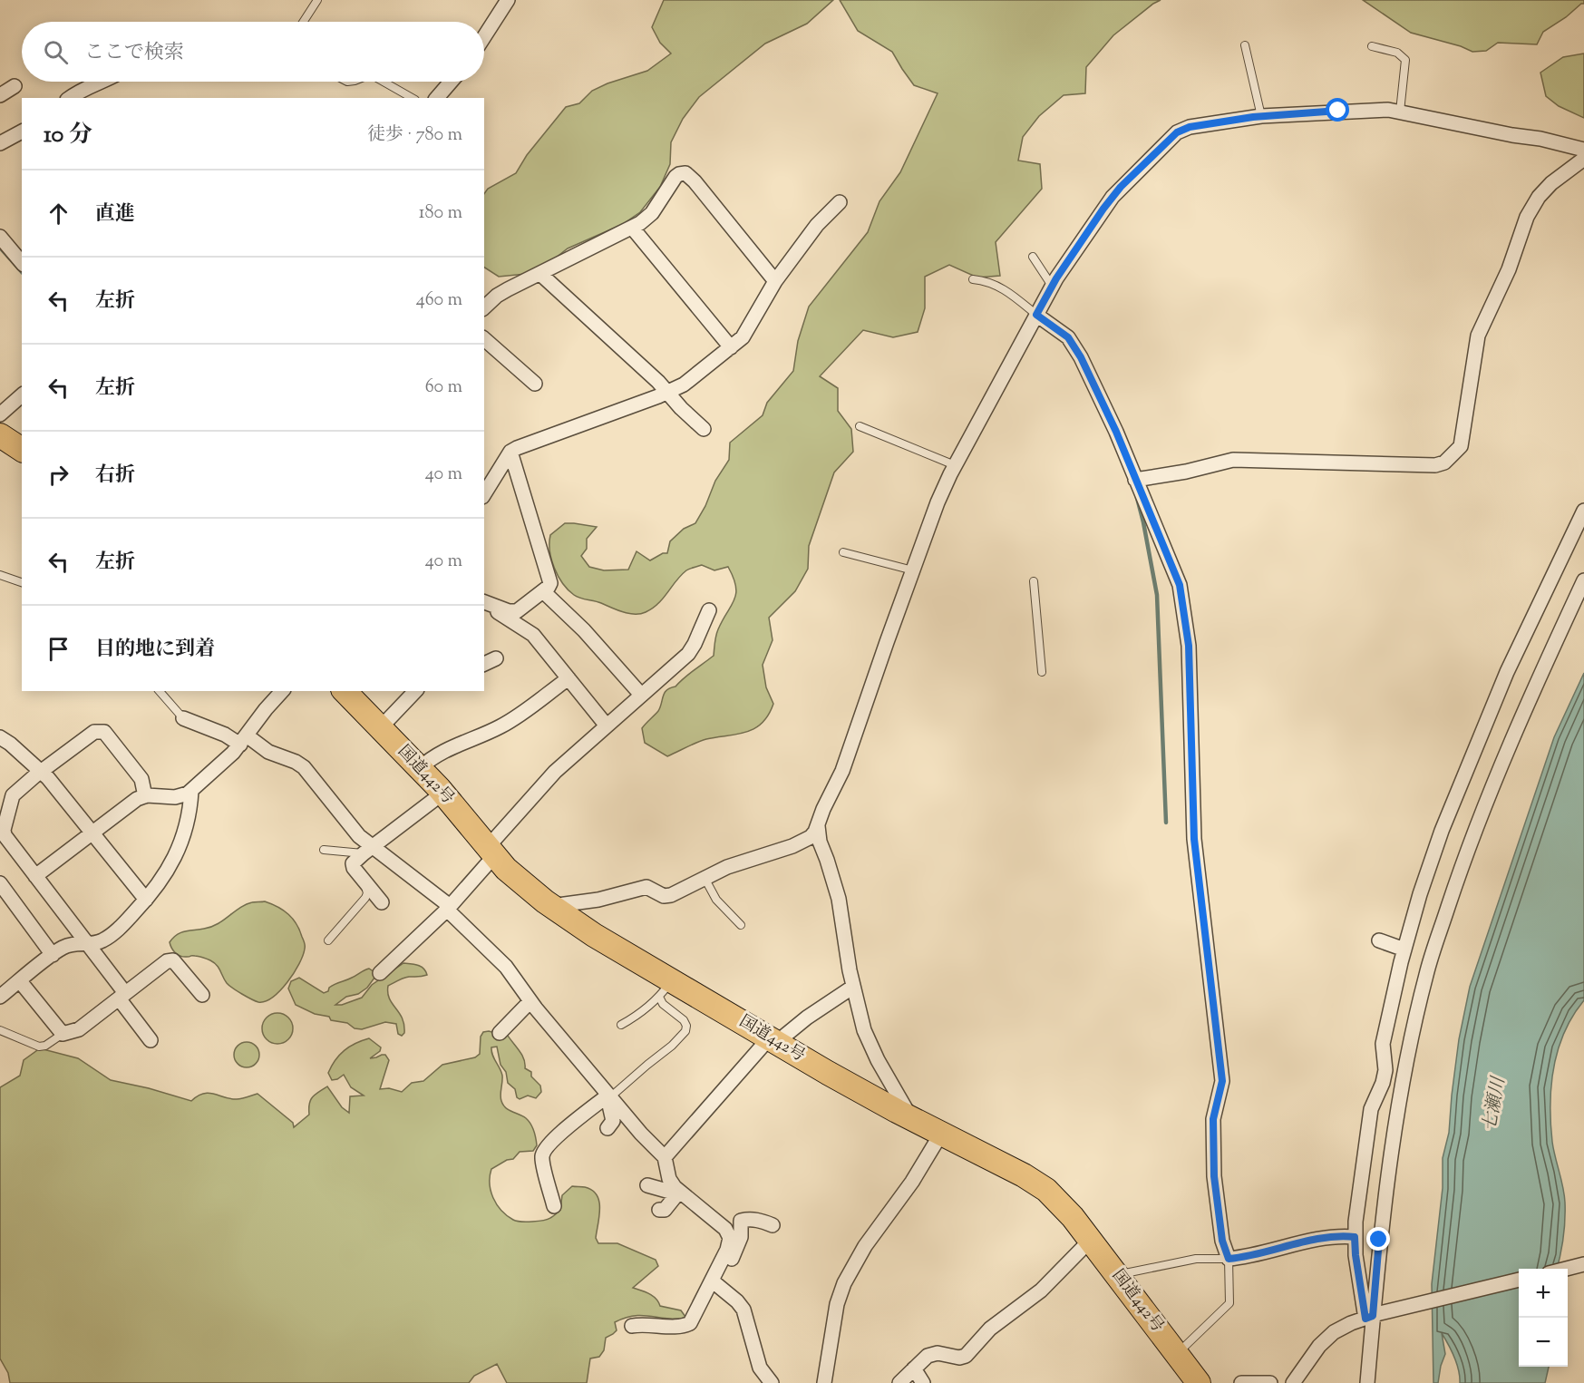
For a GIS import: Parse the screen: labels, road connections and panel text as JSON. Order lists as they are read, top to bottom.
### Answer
{
  "streets": {
    "highway": ["国道442号"]
  },
  "water": ["七瀬川"],
  "page": {
    "search": "ここで検索",
    "heading": ["10 分", "徒歩 · 780 m"],
    "list": [
      ["直進", "180 m"],
      ["左折", "460 m"],
      ["左折", "60 m"],
      ["右折", "40 m"],
      ["左折", "40 m"],
      "目的地に到着"
    ],
    "map_buttons": ["+", "−"]
  }
}
